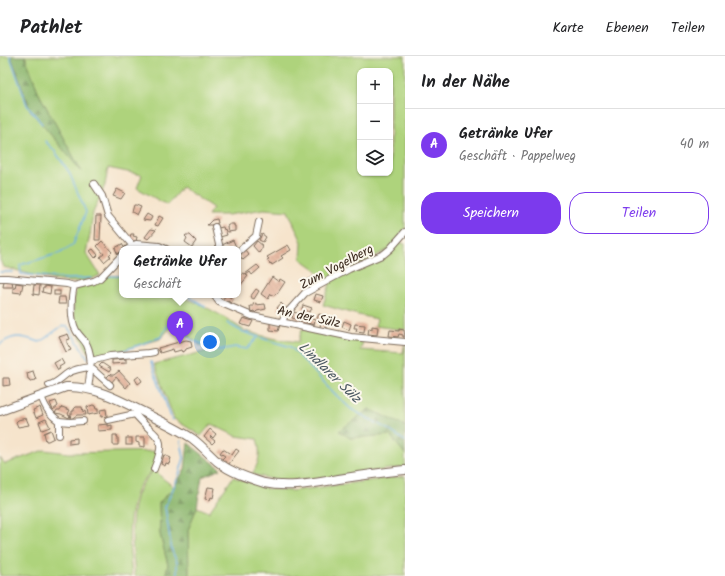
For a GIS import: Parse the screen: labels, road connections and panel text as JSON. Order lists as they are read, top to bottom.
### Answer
{
  "streets": {
    "street": ["Zum Vogelberg", "An der Sülz"]
  },
  "crossings": [
    ["Zum Vogelberg", "An der Sülz"]
  ],
  "water": ["Lindlarer Sülz"],
  "page": {
    "header": "Pathlet",
    "nav": ["Karte", "Ebenen", "Teilen"],
    "heading": "In der Nähe",
    "map_buttons": ["+", "−"],
    "list": [
      {
        "mark": "A",
        "name": "Getränke Ufer",
        "note": "Geschäft · Pappelweg",
        "value": "40 m"
      }
    ],
    "buttons": ["Speichern", "Teilen"],
    "popup": ["Getränke Ufer", "Geschäft"],
    "pins": "A"
  }
}
